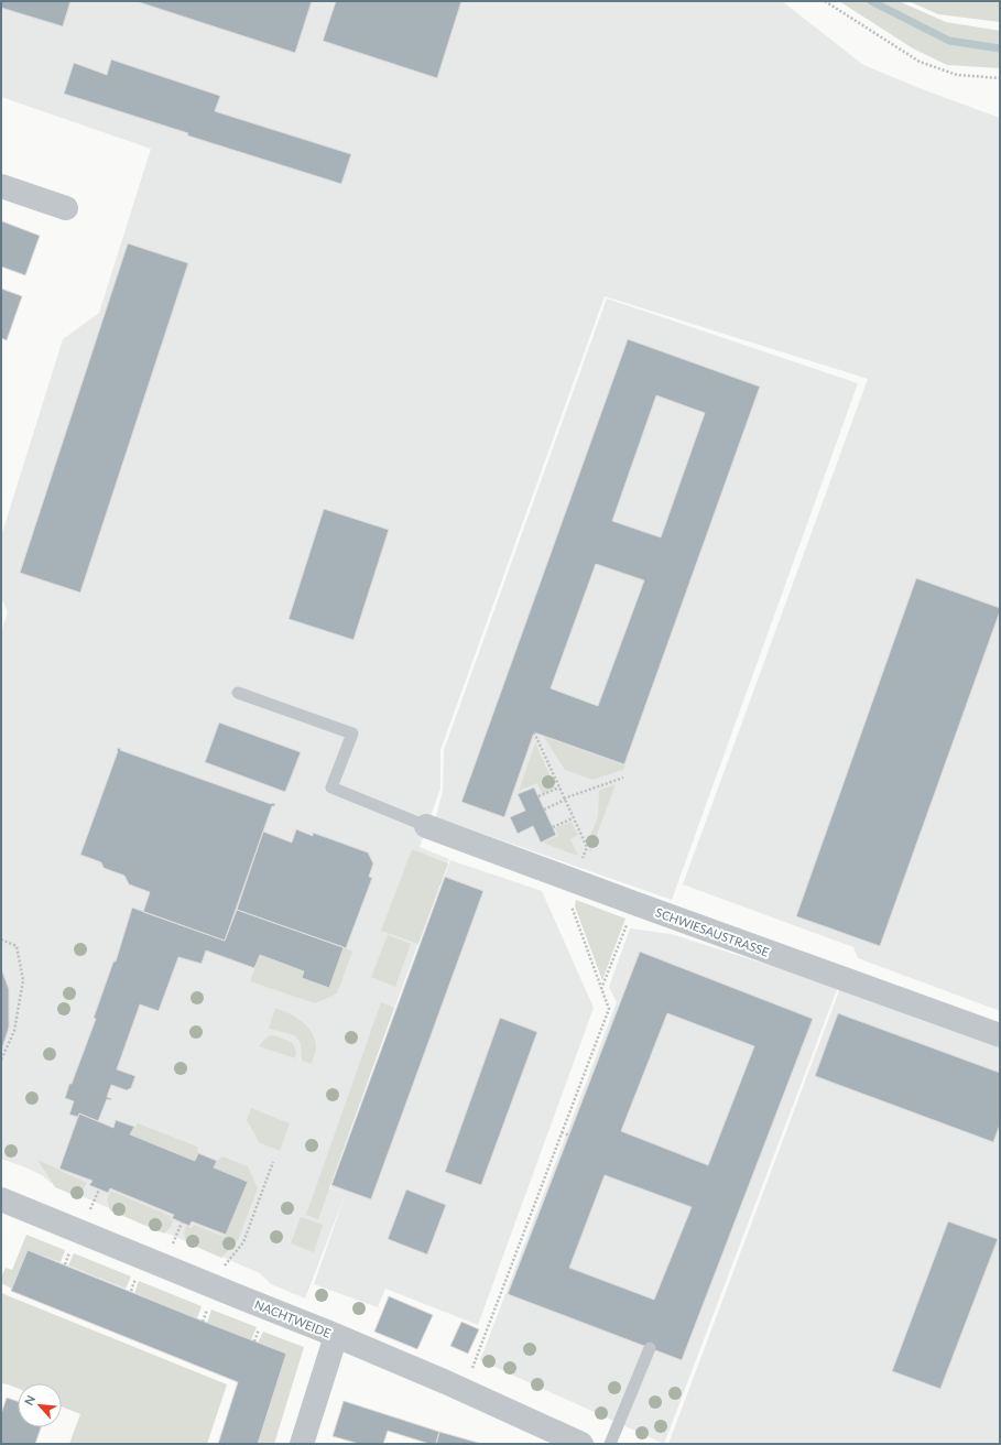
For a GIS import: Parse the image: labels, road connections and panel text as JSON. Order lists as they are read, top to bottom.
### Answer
{
  "streets": {
    "street": ["SCHWIESAUSTRASSE", "NACHTWEIDE"]
  },
  "north": "top left"
}
